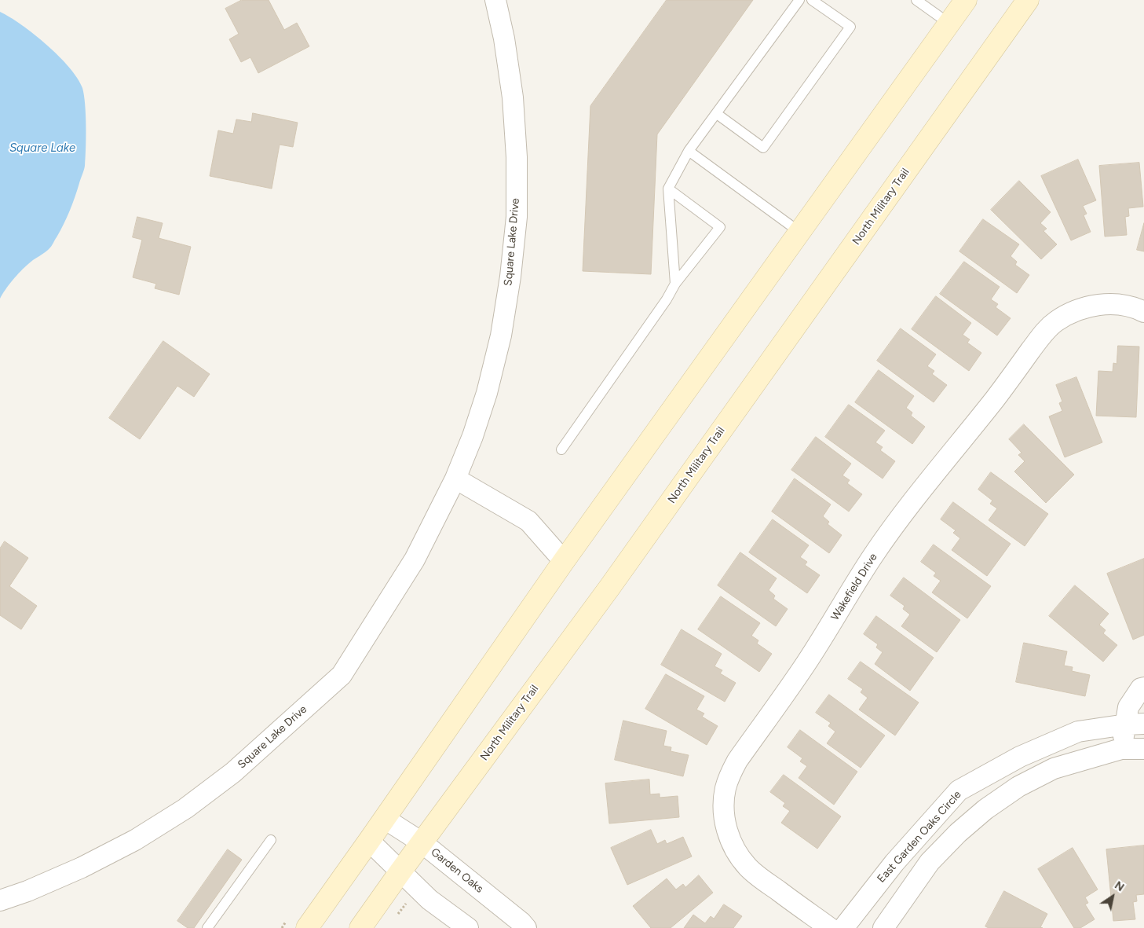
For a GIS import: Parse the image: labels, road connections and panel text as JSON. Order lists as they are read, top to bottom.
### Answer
{
  "streets": {
    "main road": ["North Military Trail"],
    "street": [
      "Square Lake Drive",
      "Wakefield Drive",
      "East Garden Oaks Circle",
      "Garden Oaks"
    ]
  },
  "crossings": [
    ["North Military Trail", "Garden Oaks"]
  ],
  "water": ["Square Lake"],
  "north": "top right"
}
